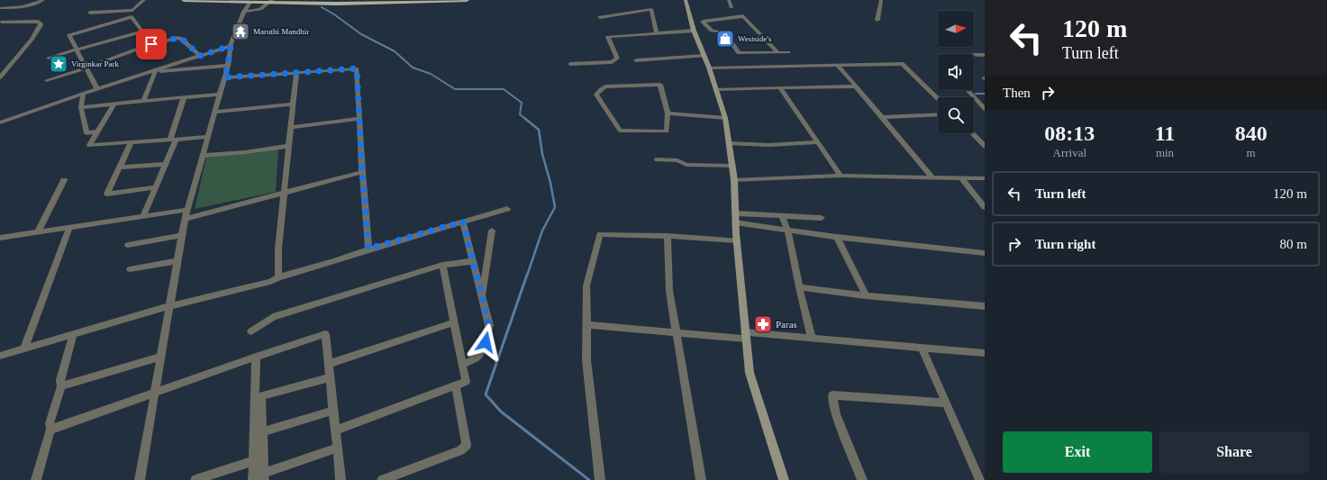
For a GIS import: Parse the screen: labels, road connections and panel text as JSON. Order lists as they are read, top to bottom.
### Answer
{
  "places": {
    "temple": ["Maruthi Mandhir"],
    "shop": ["Westside's"],
    "place": ["Virginkar Park"],
    "pharmacy": ["Paras"]
  },
  "north": "right",
  "page": {
    "turn": ["120 m", "Turn left"],
    "then": "Then",
    "eta": [
      "08:13",
      "Arrival",
      "11",
      "min",
      "840",
      "m"
    ],
    "list": [
      {
        "name": "Turn left",
        "value": "120 m"
      },
      {
        "name": "Turn right",
        "value": "80 m"
      }
    ],
    "buttons": ["Exit", "Share"]
  }
}
